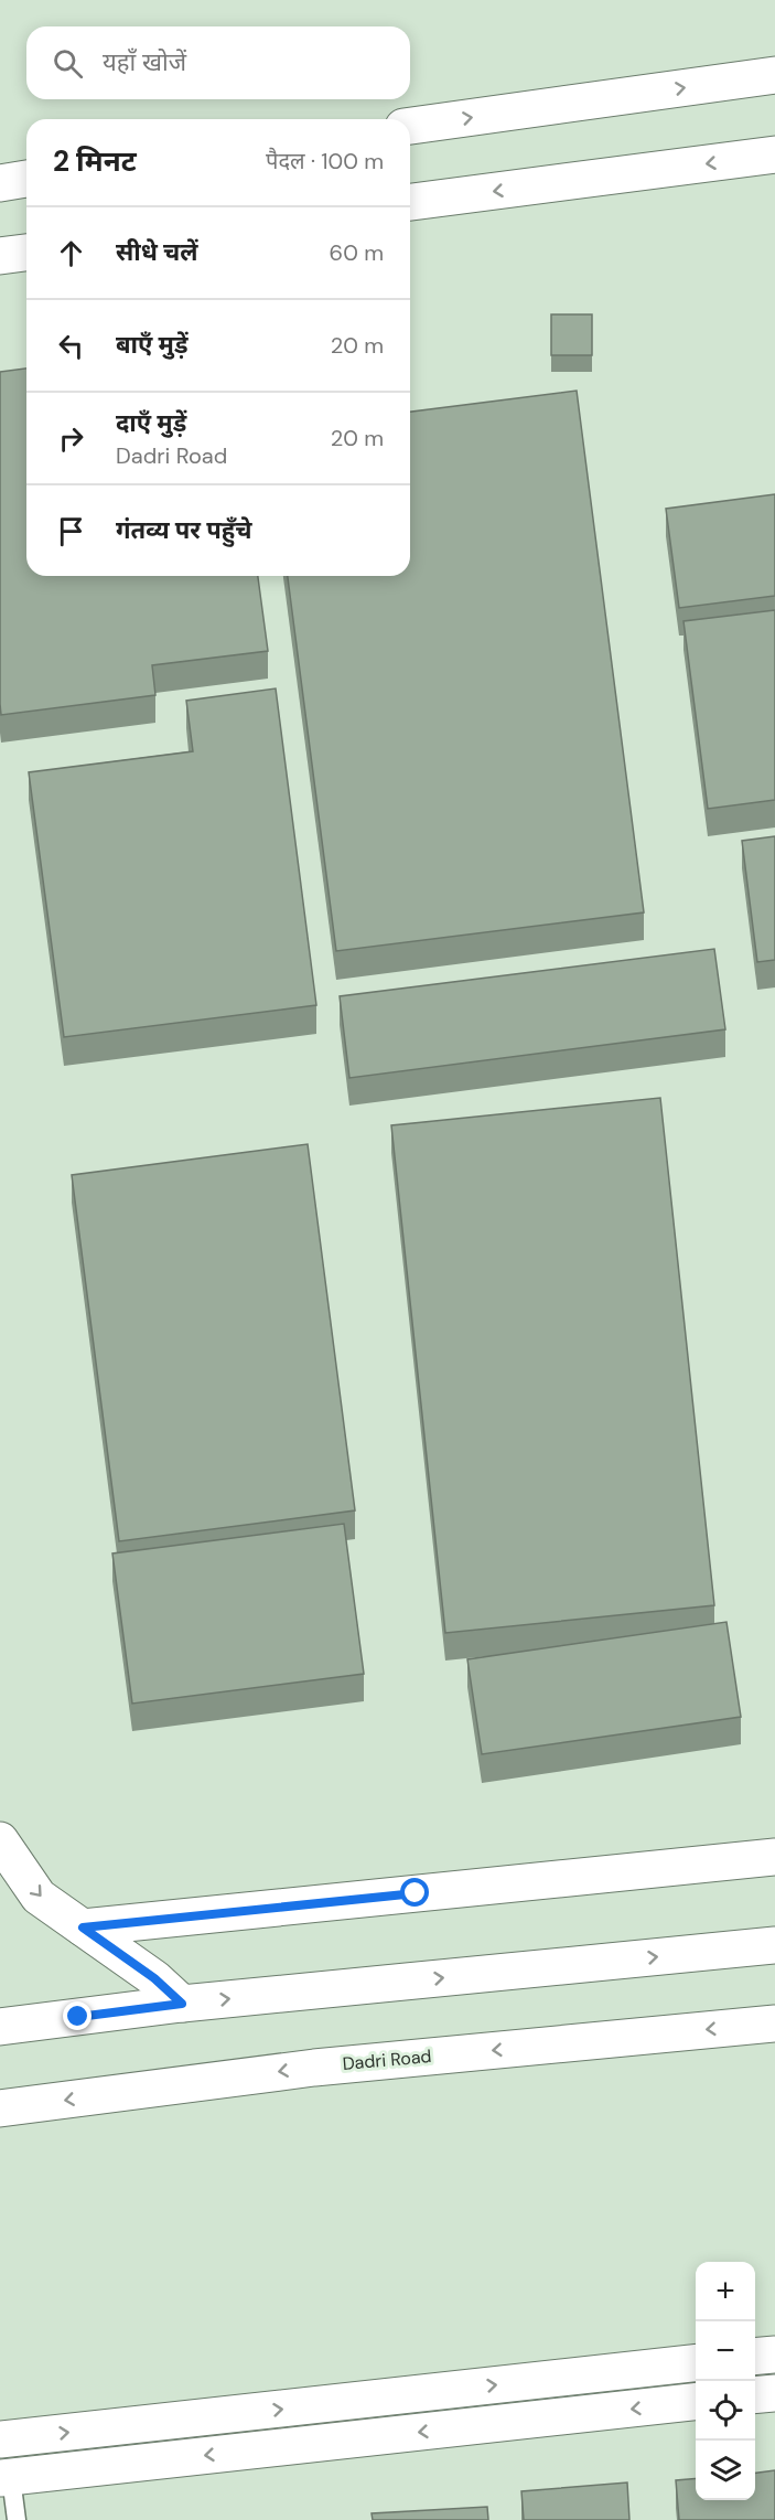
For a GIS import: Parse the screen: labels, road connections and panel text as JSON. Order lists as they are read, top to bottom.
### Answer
{
  "streets": {
    "street": ["Dadri Road"]
  },
  "page": {
    "search": "यहाँ खोजें",
    "heading": ["2 मिनट", "पैदल · 100 m"],
    "list": [
      ["सीधे चलें", "60 m"],
      ["बाएँ मुड़ें", "20 m"],
      ["दाएँ मुड़ें", "Dadri Road", "20 m"],
      "गंतव्य पर पहुँचे"
    ],
    "map_buttons": ["+", "−"]
  }
}
